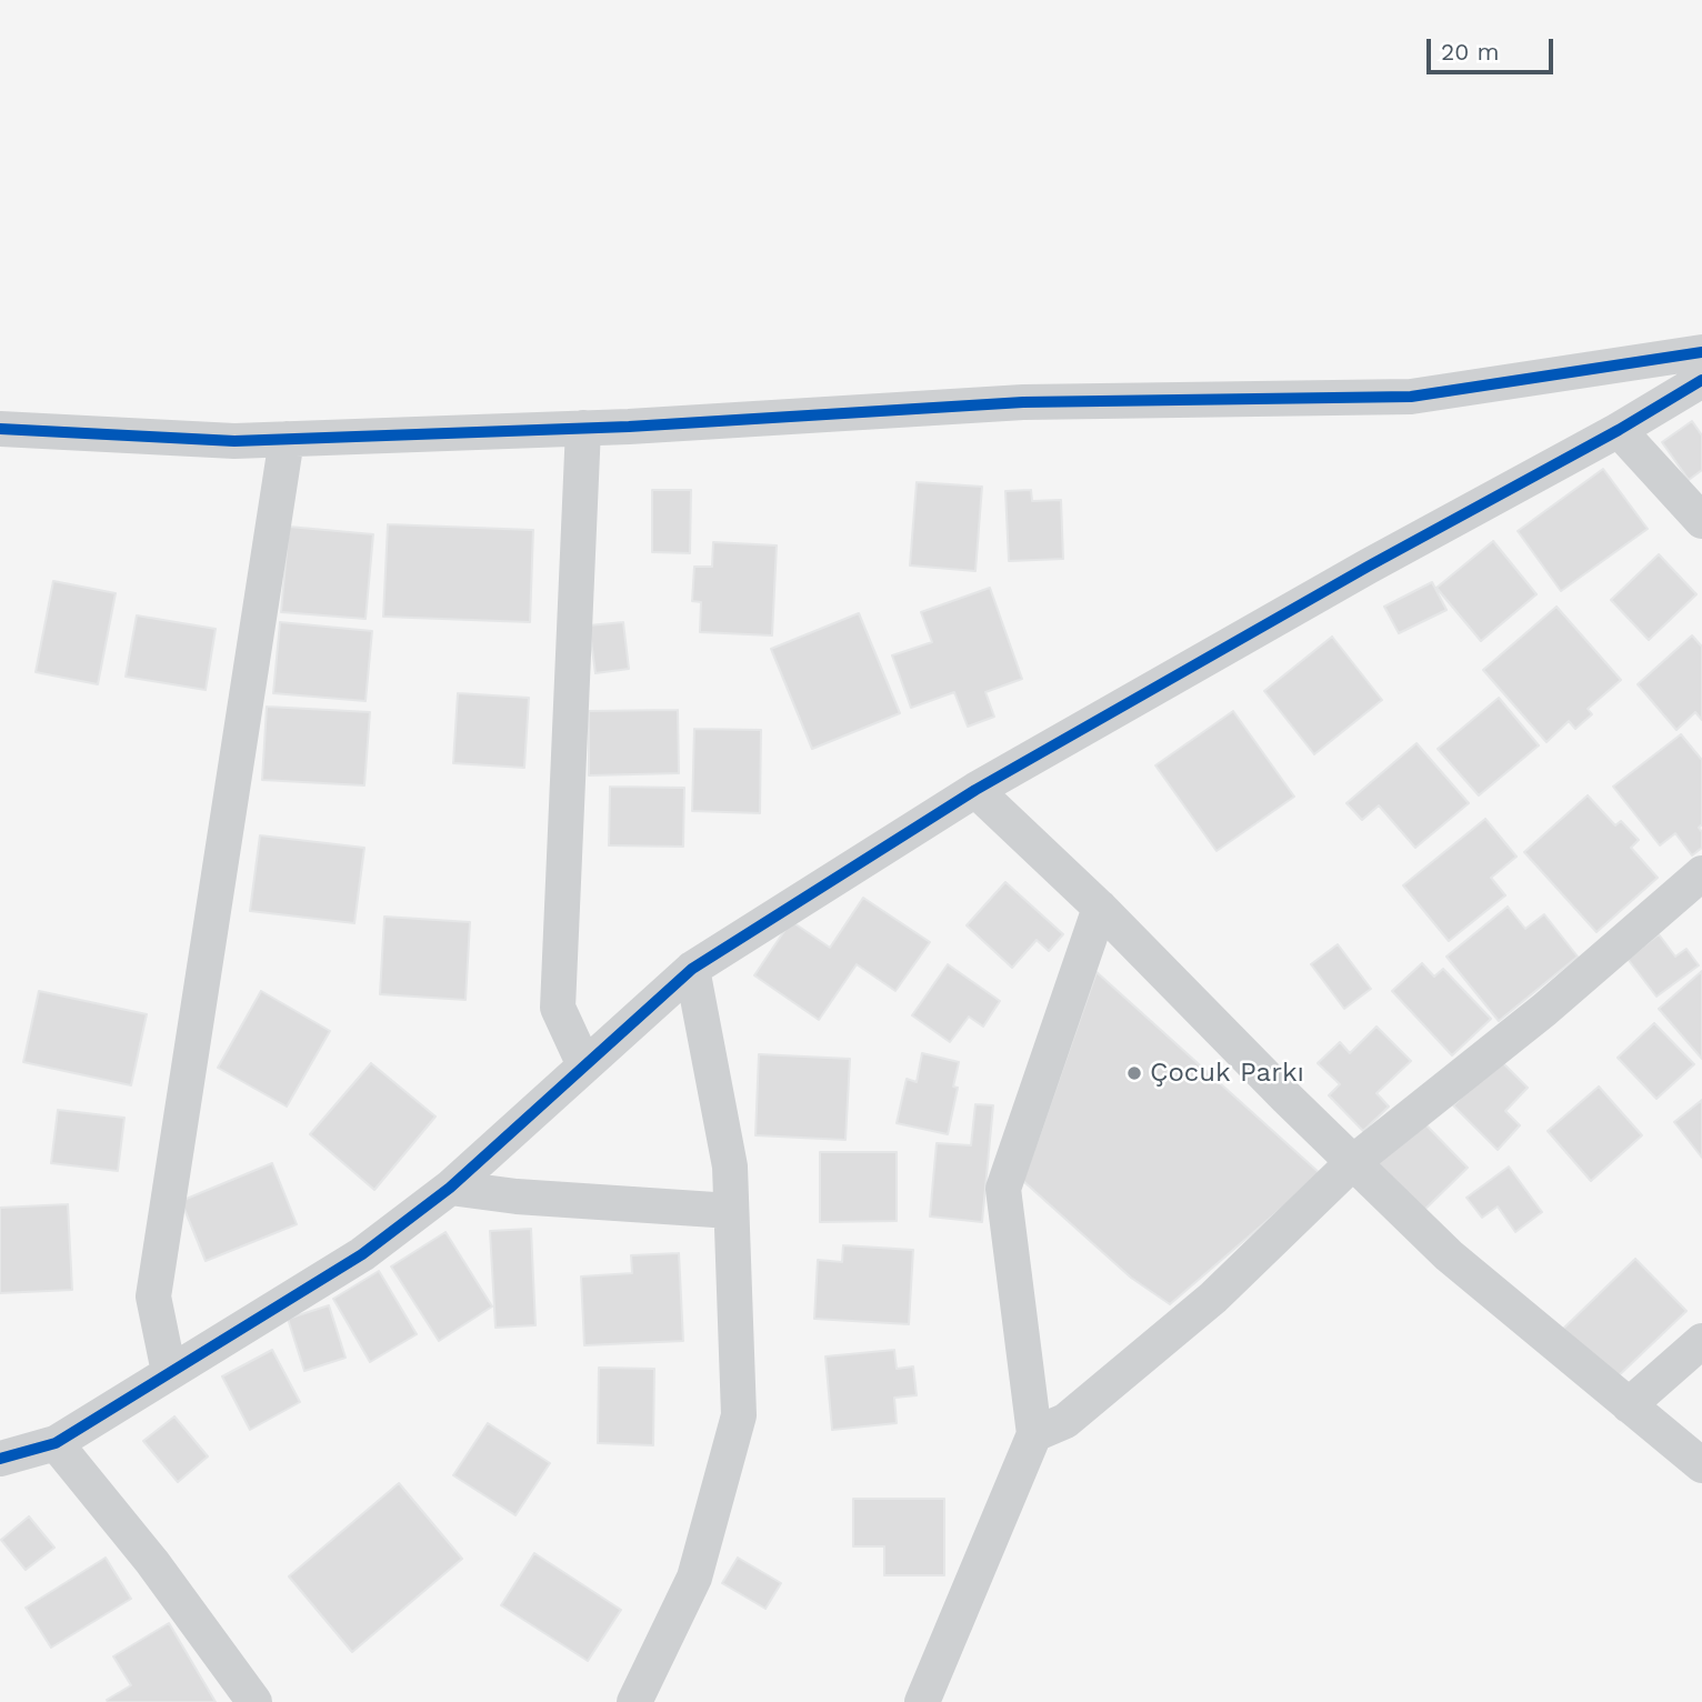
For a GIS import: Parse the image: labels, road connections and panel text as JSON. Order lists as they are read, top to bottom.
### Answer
{
  "places": ["Çocuk Parkı"],
  "scale_bar": "20 m"
}
